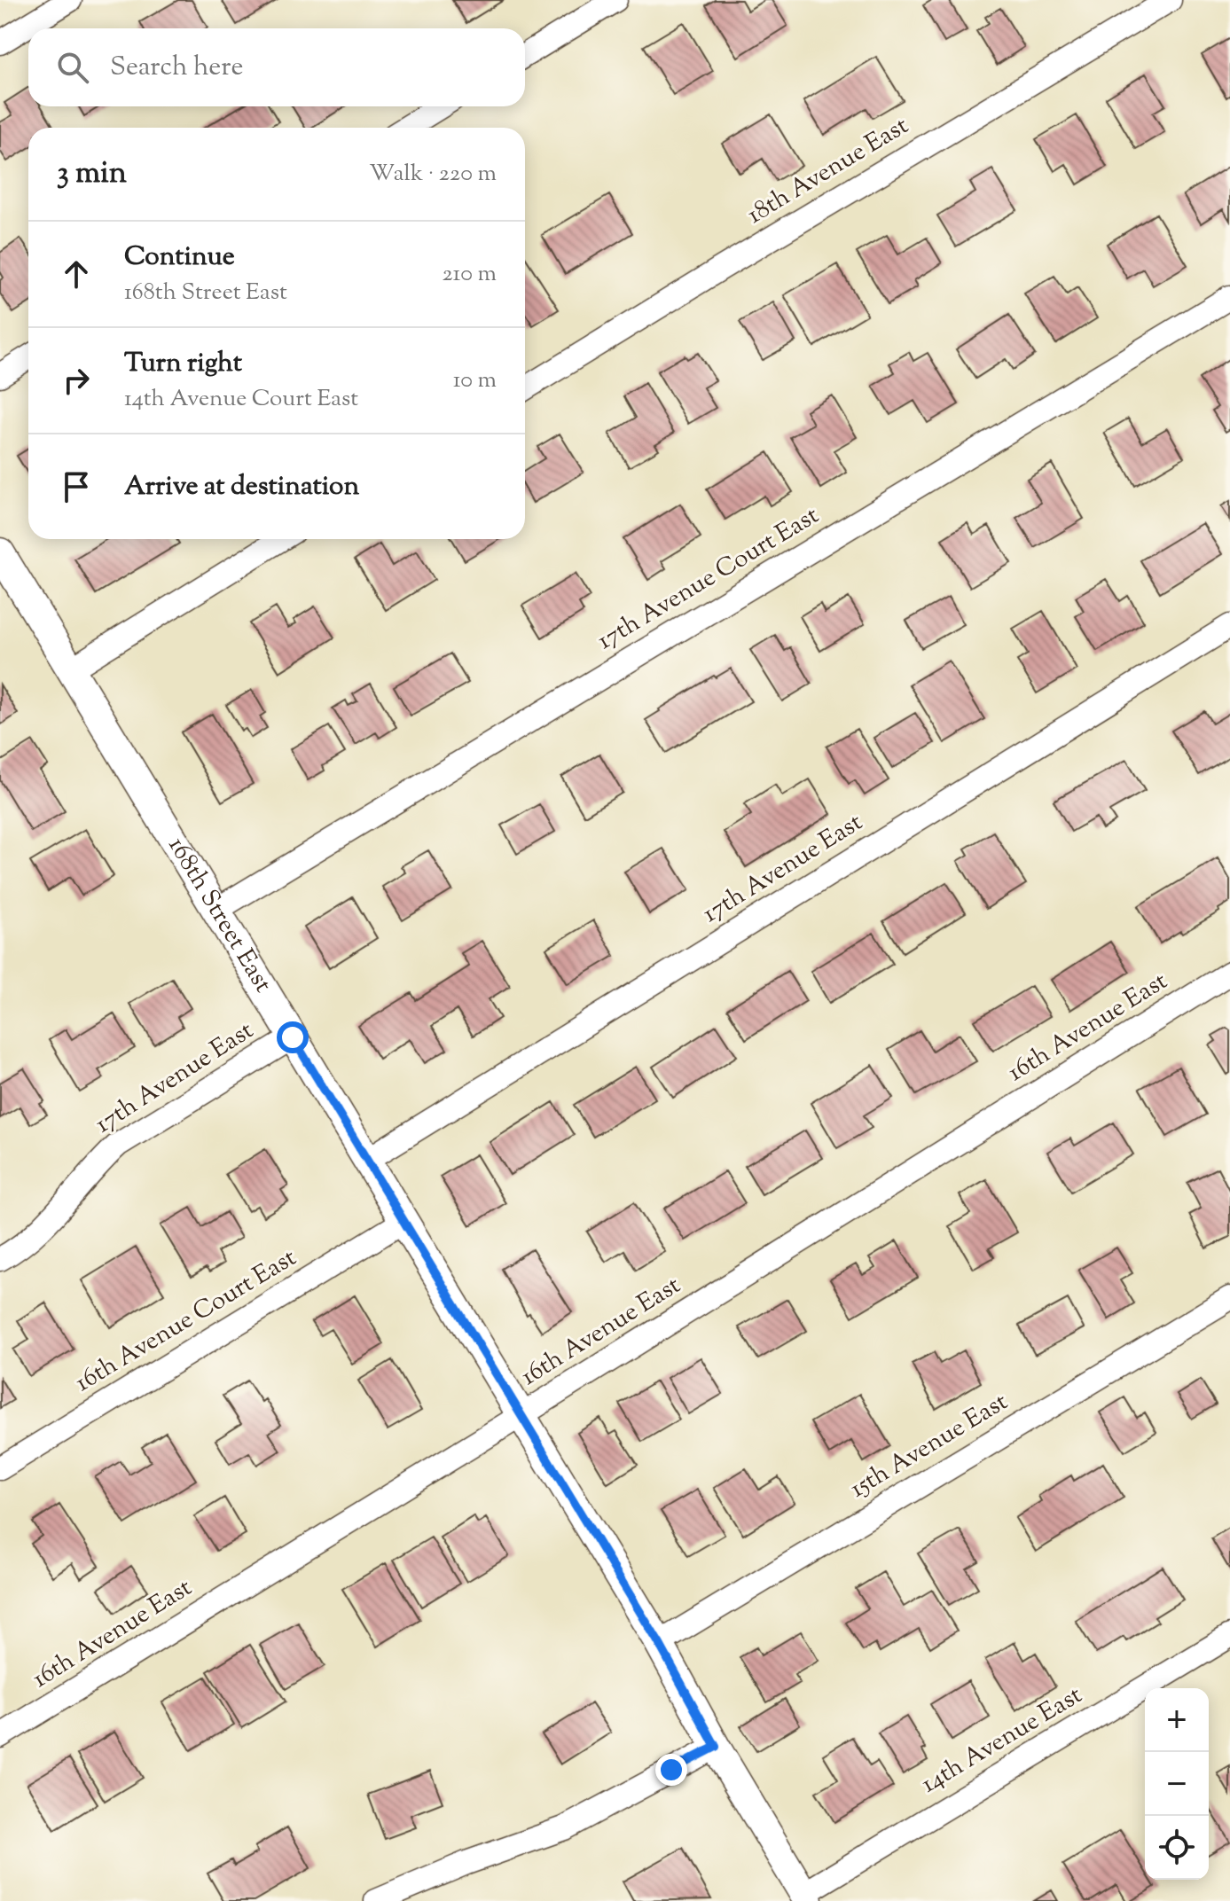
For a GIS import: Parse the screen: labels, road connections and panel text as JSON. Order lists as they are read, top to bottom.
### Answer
{
  "streets": {
    "street": [
      "18th Avenue East",
      "17th Avenue Court East",
      "17th Avenue East",
      "168th Street East",
      "16th Avenue East",
      "16th Avenue Court East",
      "15th Avenue East",
      "14th Avenue East"
    ]
  },
  "crossings": [
    ["17th Avenue Court East", "168th Street East"],
    ["17th Avenue East", "168th Street East"],
    ["168th Street East", "16th Avenue East"],
    ["168th Street East", "16th Avenue Court East"],
    ["168th Street East", "15th Avenue East"],
    ["168th Street East", "14th Avenue East"]
  ],
  "page": {
    "search": "Search here",
    "heading": ["3 min", "Walk · 220 m"],
    "list": [
      ["Continue", "168th Street East", "210 m"],
      ["Turn right", "14th Avenue Court East", "10 m"],
      "Arrive at destination"
    ],
    "map_buttons": ["+", "−"]
  }
}
